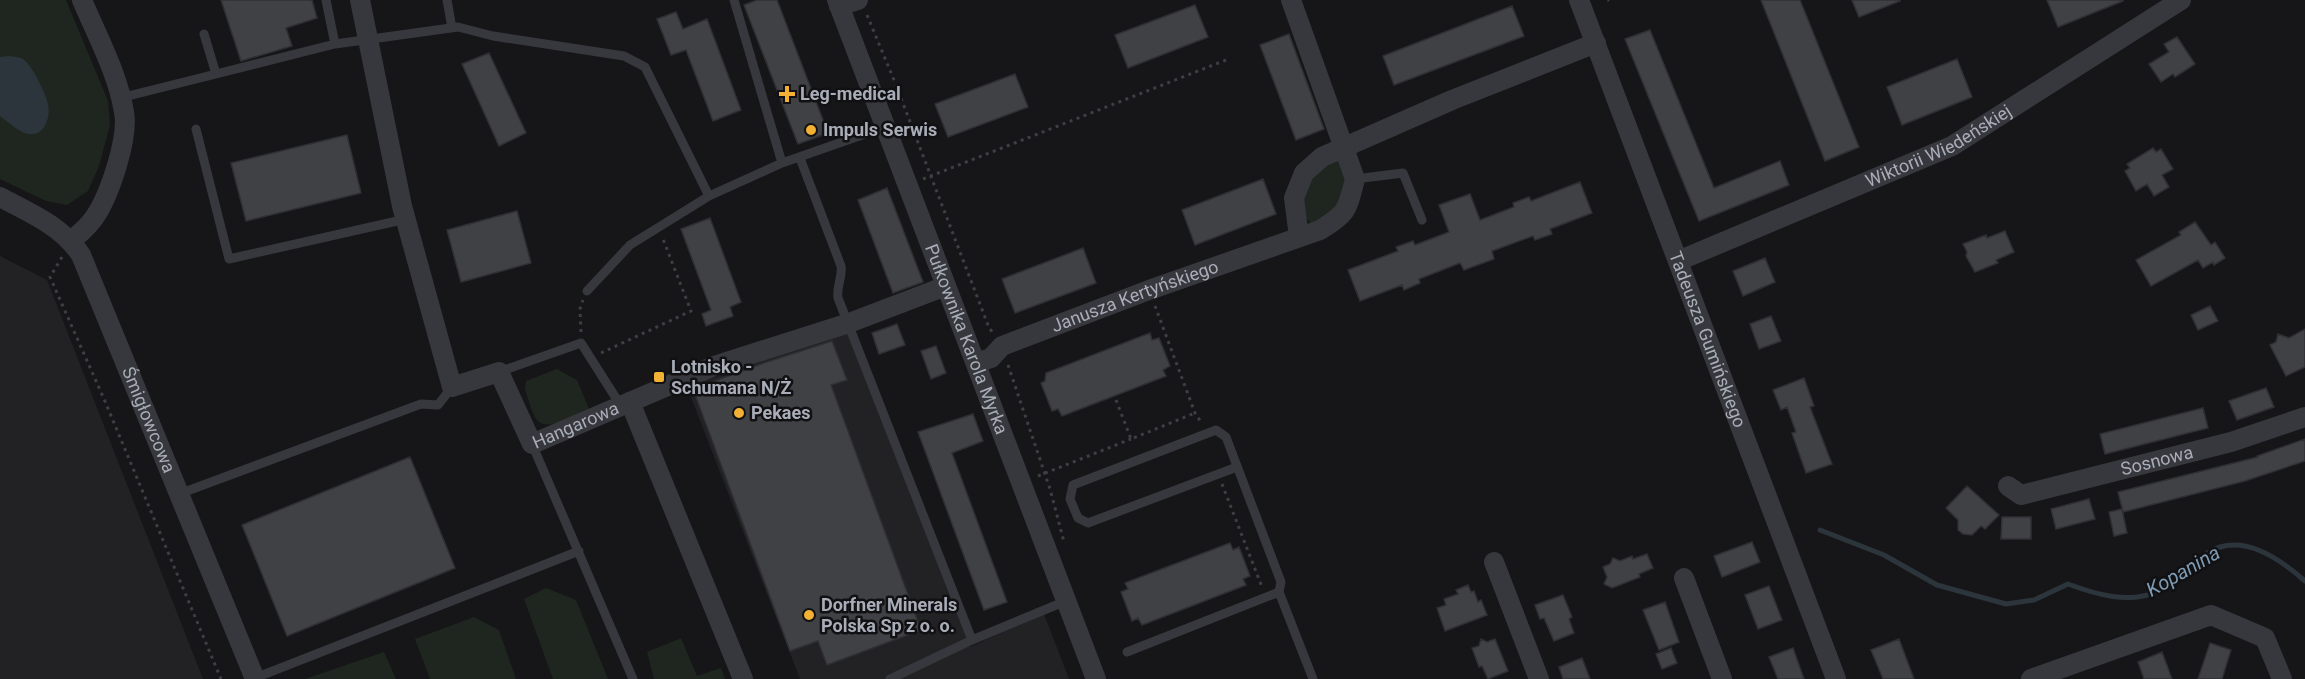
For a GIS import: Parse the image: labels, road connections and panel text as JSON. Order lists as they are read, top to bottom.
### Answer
{
  "streets": {
    "street": [
      "Wiktorii Wiedeńskiej",
      "Janusza Kertyńskiego",
      "Pułkownika Karola Myrka",
      "Tadeusza Gumińskiego",
      "Śmigłowcowa",
      "Hangarowa",
      "Sosnowa"
    ]
  },
  "crossings": [
    ["Wiktorii Wiedeńskiej", "Tadeusza Gumińskiego"],
    ["Janusza Kertyńskiego", "Pułkownika Karola Myrka"]
  ],
  "water": ["Kopanina"],
  "places": {
    "health": ["Leg-medical"],
    "other": ["Impuls Serwis", "Pekaes", "Dorfner Minerals Polska Sp z o. o."],
    "transit": ["Lotnisko - Schumana N/Ż"]
  }
}
